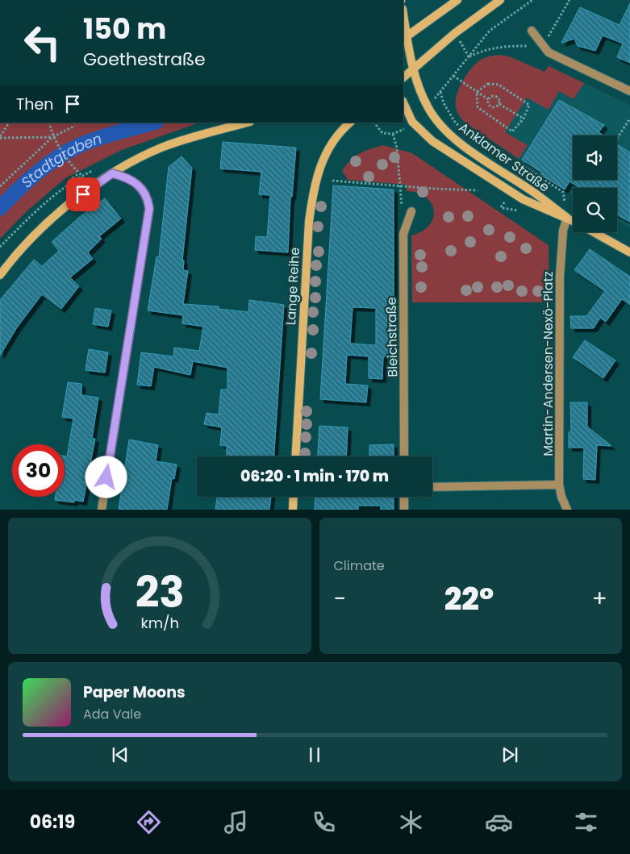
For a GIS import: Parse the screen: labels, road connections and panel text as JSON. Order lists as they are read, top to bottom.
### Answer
{
  "streets": {
    "main road": ["Anklamer Straße", "Lange Reihe"],
    "street": ["Bleichstraße", "Martin-Andersen-Nexö-Platz"]
  },
  "crossings": [
    ["Anklamer Straße", "Martin-Andersen-Nexö-Platz"]
  ],
  "water": ["Stadtgraben"],
  "page": {
    "turn": ["150 m", "Goethestraße"],
    "then": "Then",
    "limit": "30",
    "trip": "06:20 · 1 min · 170 m",
    "tile": "Climate",
    "heat": ["−", "22°", "+"],
    "song": ["Paper Moons", "Ada Vale"],
    "tabs": "06:19",
    "gauge": ["23", "km/h"]
  }
}
